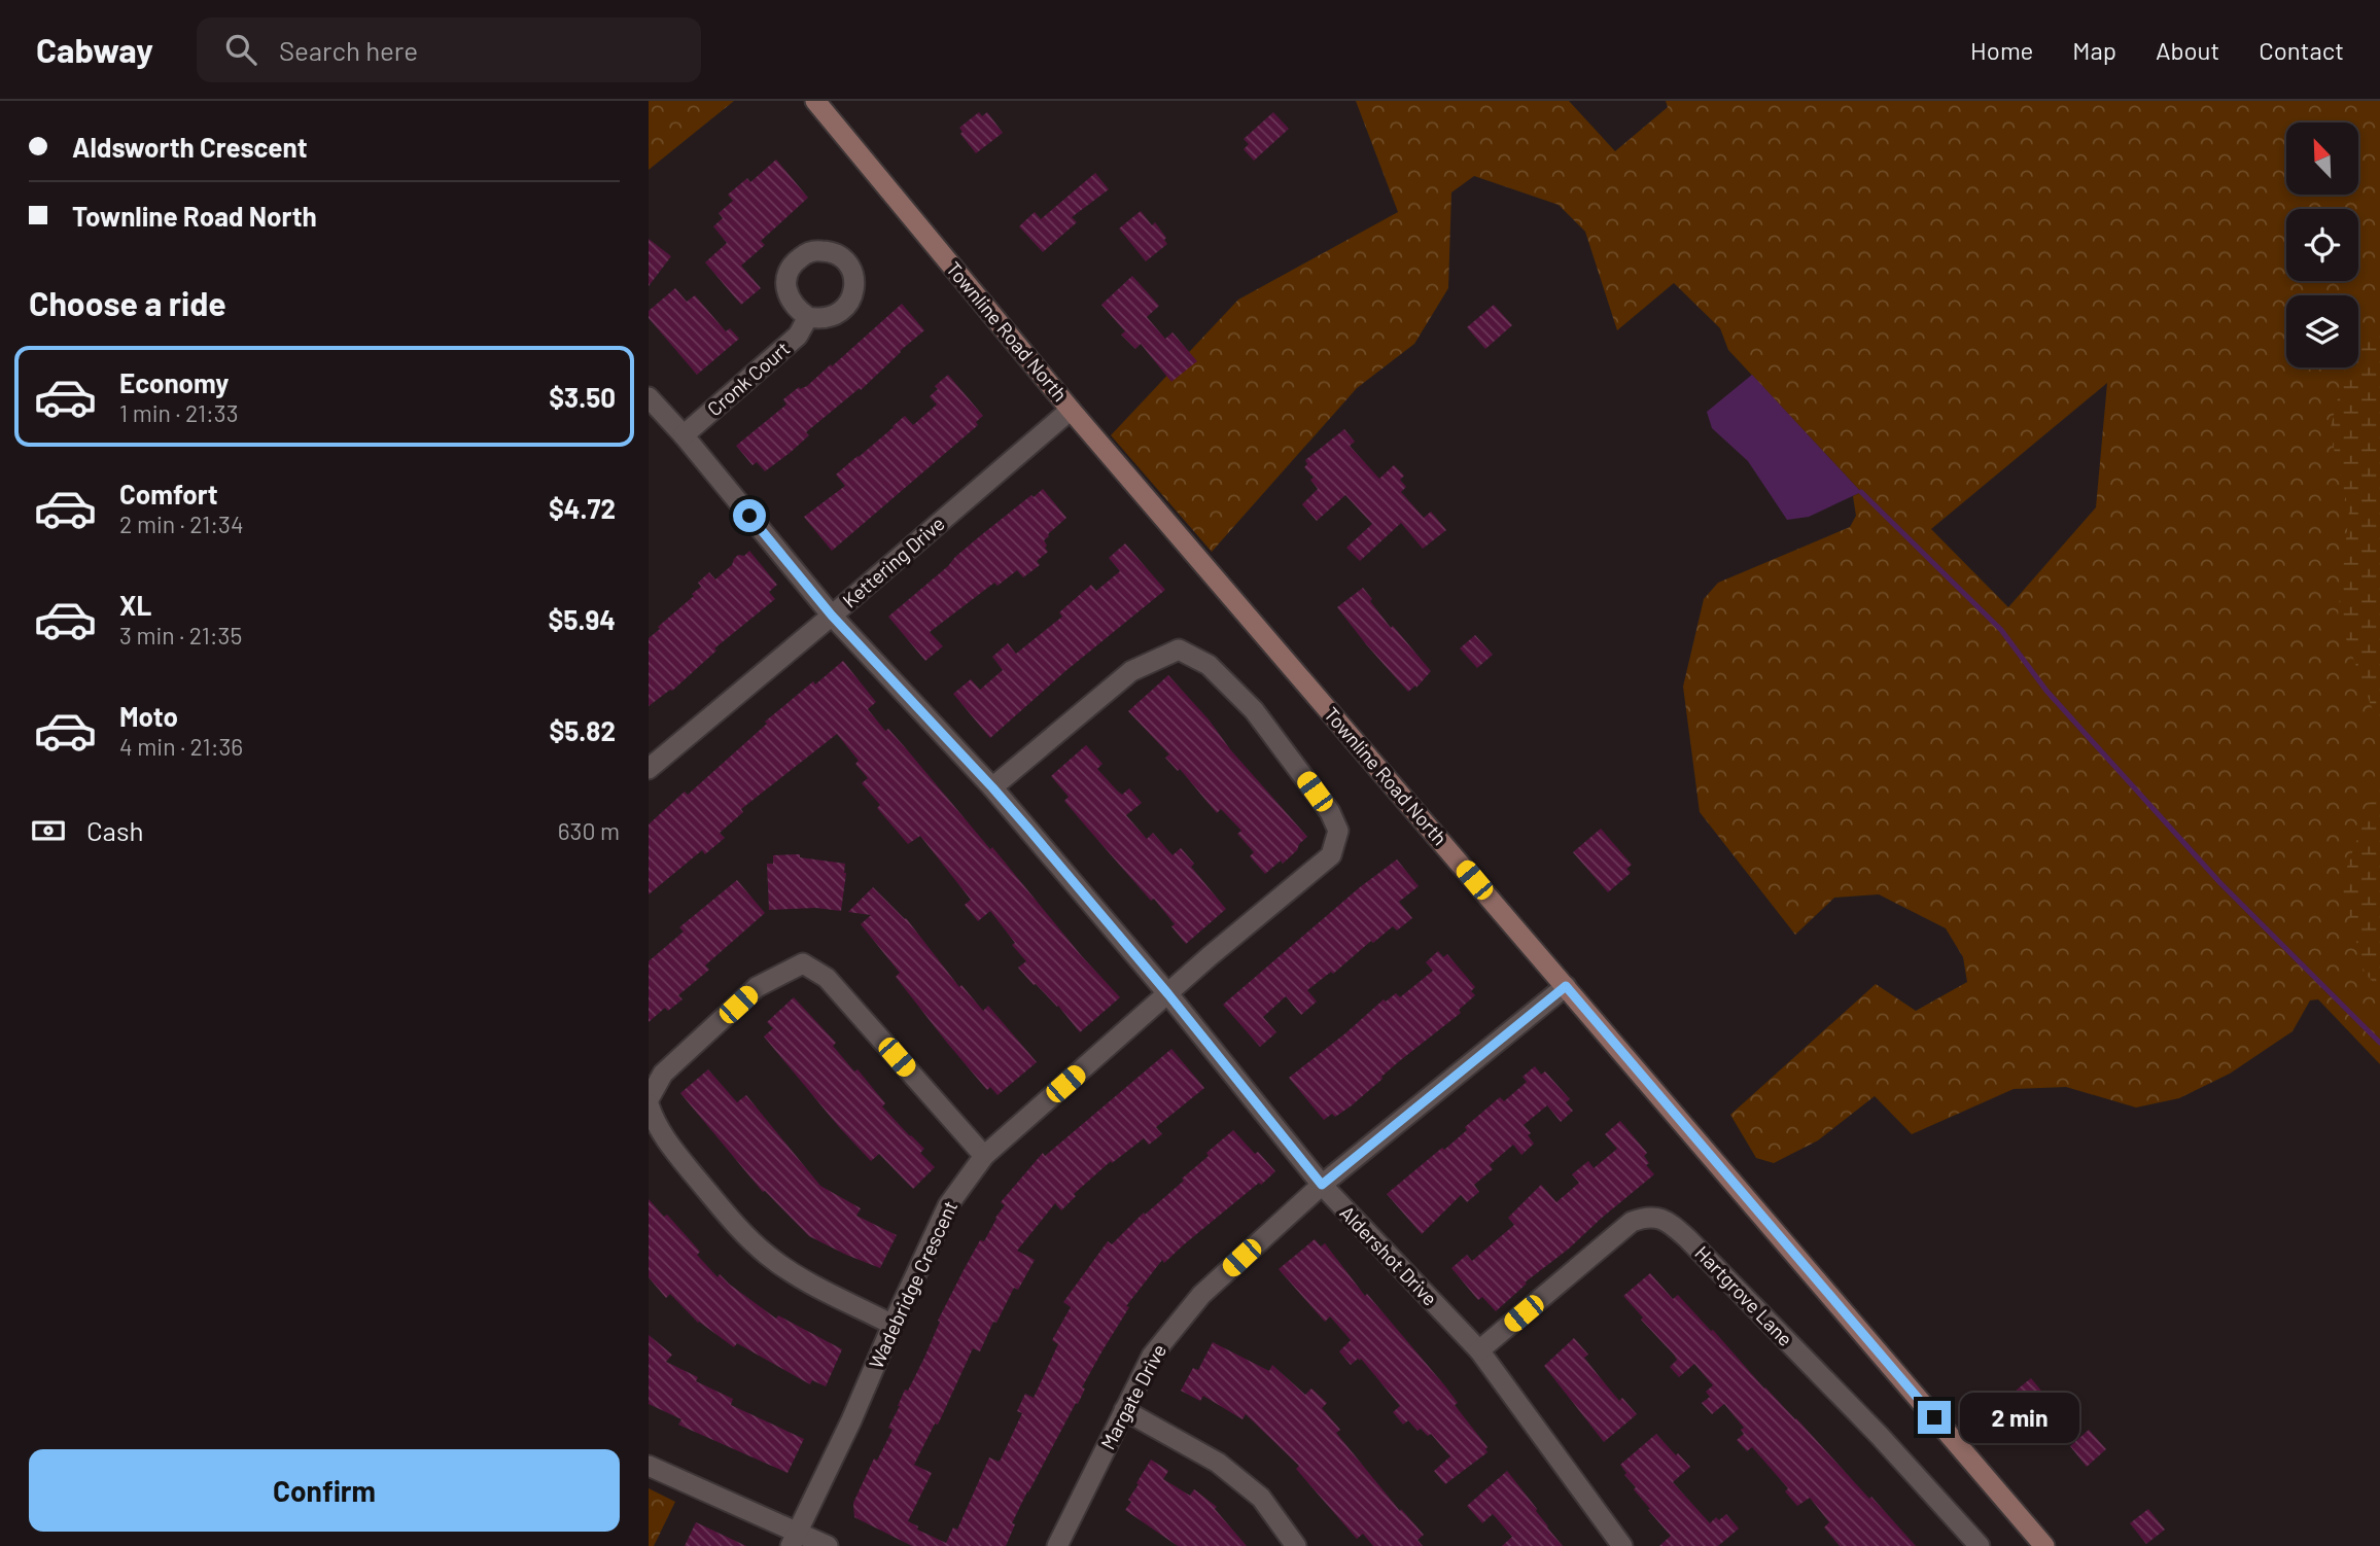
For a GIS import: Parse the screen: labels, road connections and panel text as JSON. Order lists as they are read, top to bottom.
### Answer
{
  "streets": {
    "main road": ["Townline Road North"],
    "street": [
      "Cronk Court",
      "Kettering Drive",
      "Aldershot Drive",
      "Wadebridge Crescent",
      "Hartgrove Lane",
      "Margate Drive"
    ]
  },
  "crossings": [
    ["Townline Road North", "Kettering Drive"],
    ["Townline Road North", "Margate Drive"],
    ["Cronk Court", "Aldershot Drive"],
    ["Kettering Drive", "Aldershot Drive"],
    ["Aldershot Drive", "Wadebridge Crescent"],
    ["Aldershot Drive", "Hartgrove Lane"],
    ["Aldershot Drive", "Margate Drive"]
  ],
  "north": "top left",
  "page": {
    "header": "Cabway",
    "search": "Search here",
    "nav": [
      "Home",
      "Map",
      "About",
      "Contact"
    ],
    "banner": ["Aldsworth Crescent", "Townline Road North"],
    "heading": "Choose a ride",
    "list": [
      {
        "name": "Economy",
        "note": "1 min · 21:33",
        "value": "$3.50"
      },
      {
        "name": "Comfort",
        "note": "2 min · 21:34",
        "value": "$4.72"
      },
      {
        "name": "XL",
        "note": "3 min · 21:35",
        "value": "$5.94"
      },
      {
        "name": "Moto",
        "note": "4 min · 21:36",
        "value": "$5.82"
      }
    ],
    "pay": ["Cash", "630 m"],
    "bubble": "2 min",
    "buttons": "Confirm"
  }
}
